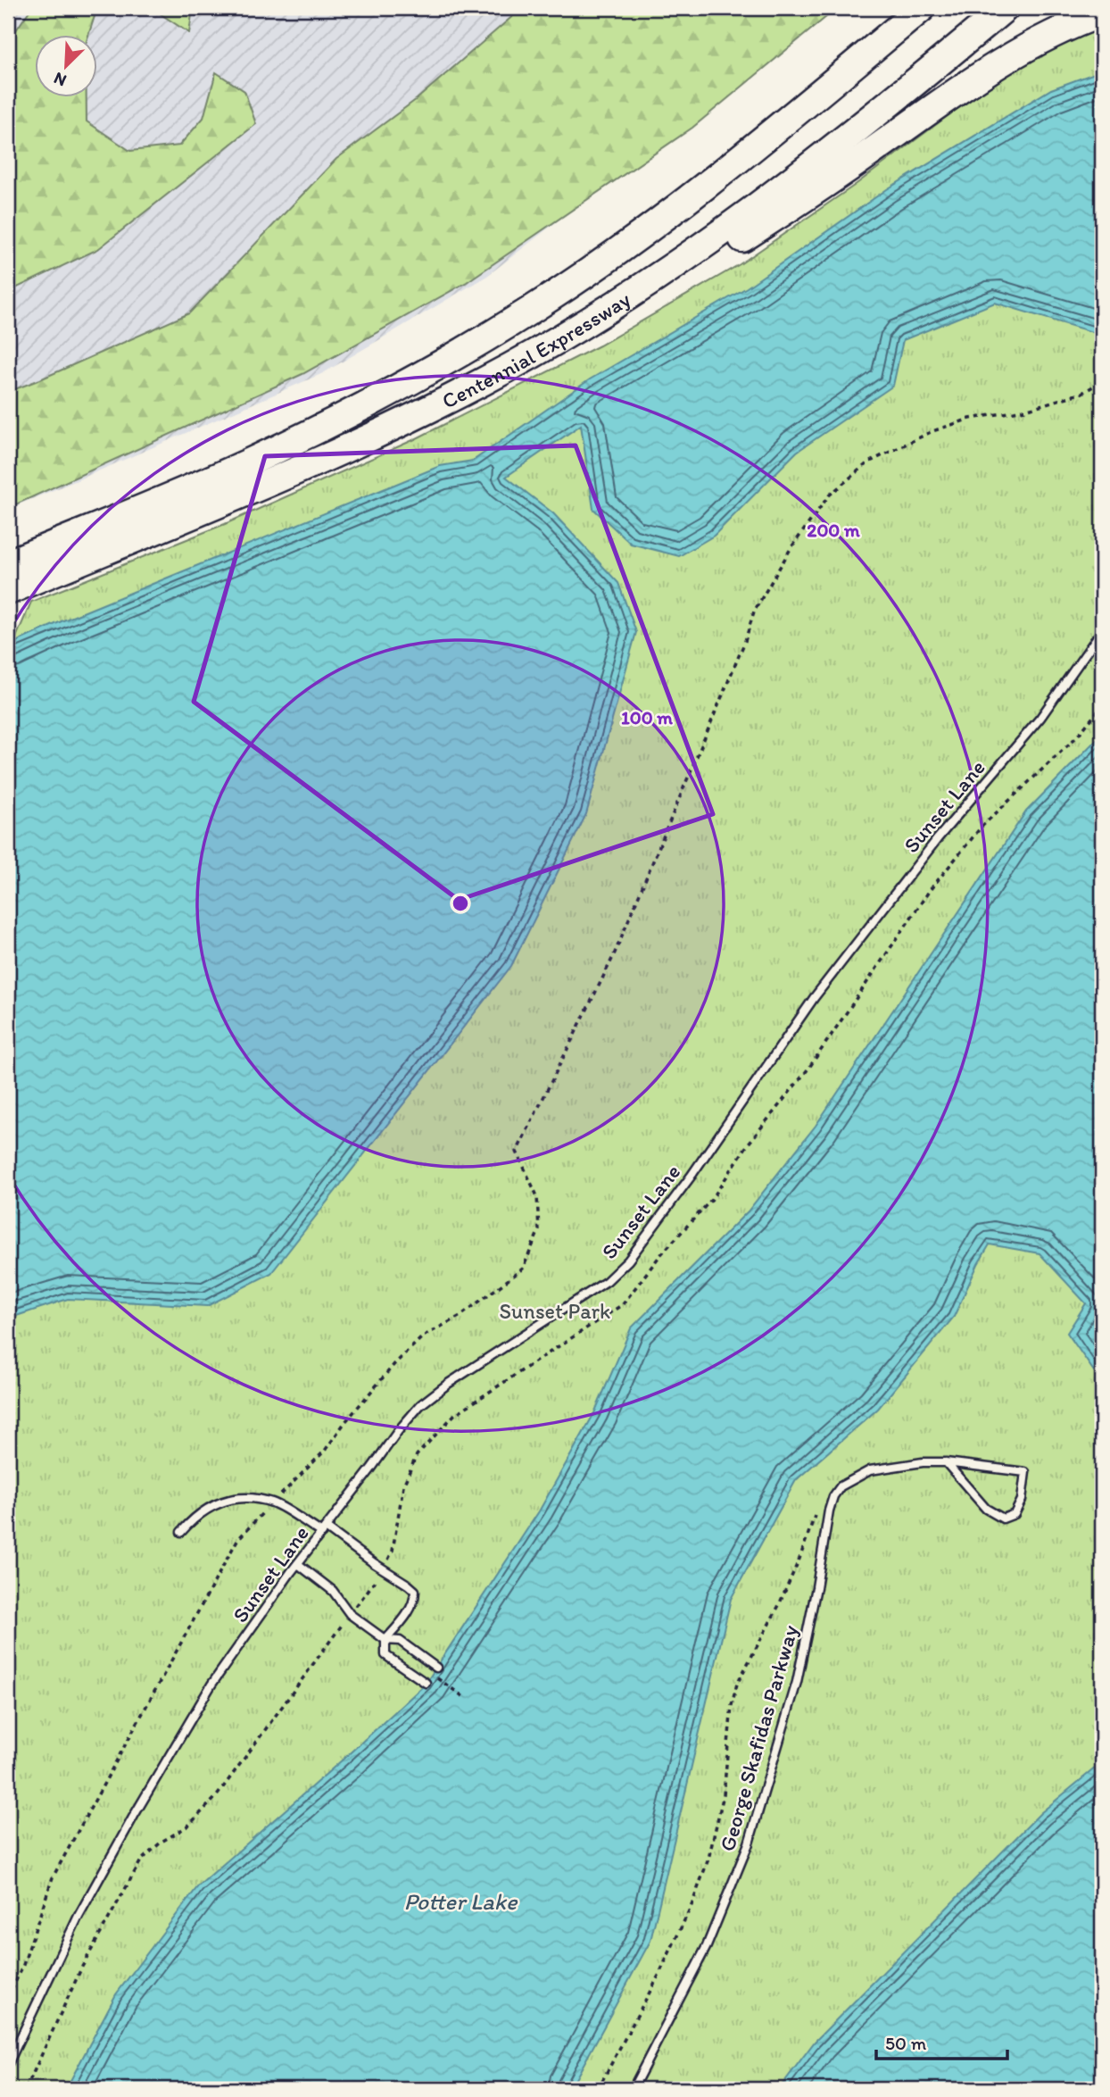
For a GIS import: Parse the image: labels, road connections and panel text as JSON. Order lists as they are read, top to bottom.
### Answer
{
  "streets": {
    "highway": ["Centennial Expressway"],
    "lane": ["Sunset Lane", "George Skafidas Parkway"]
  },
  "water": ["Potter Lake"],
  "parks": ["Sunset Park"],
  "scale_bar": "50 m",
  "north": "bottom left",
  "rings": ["200 m", "100 m"]
}
